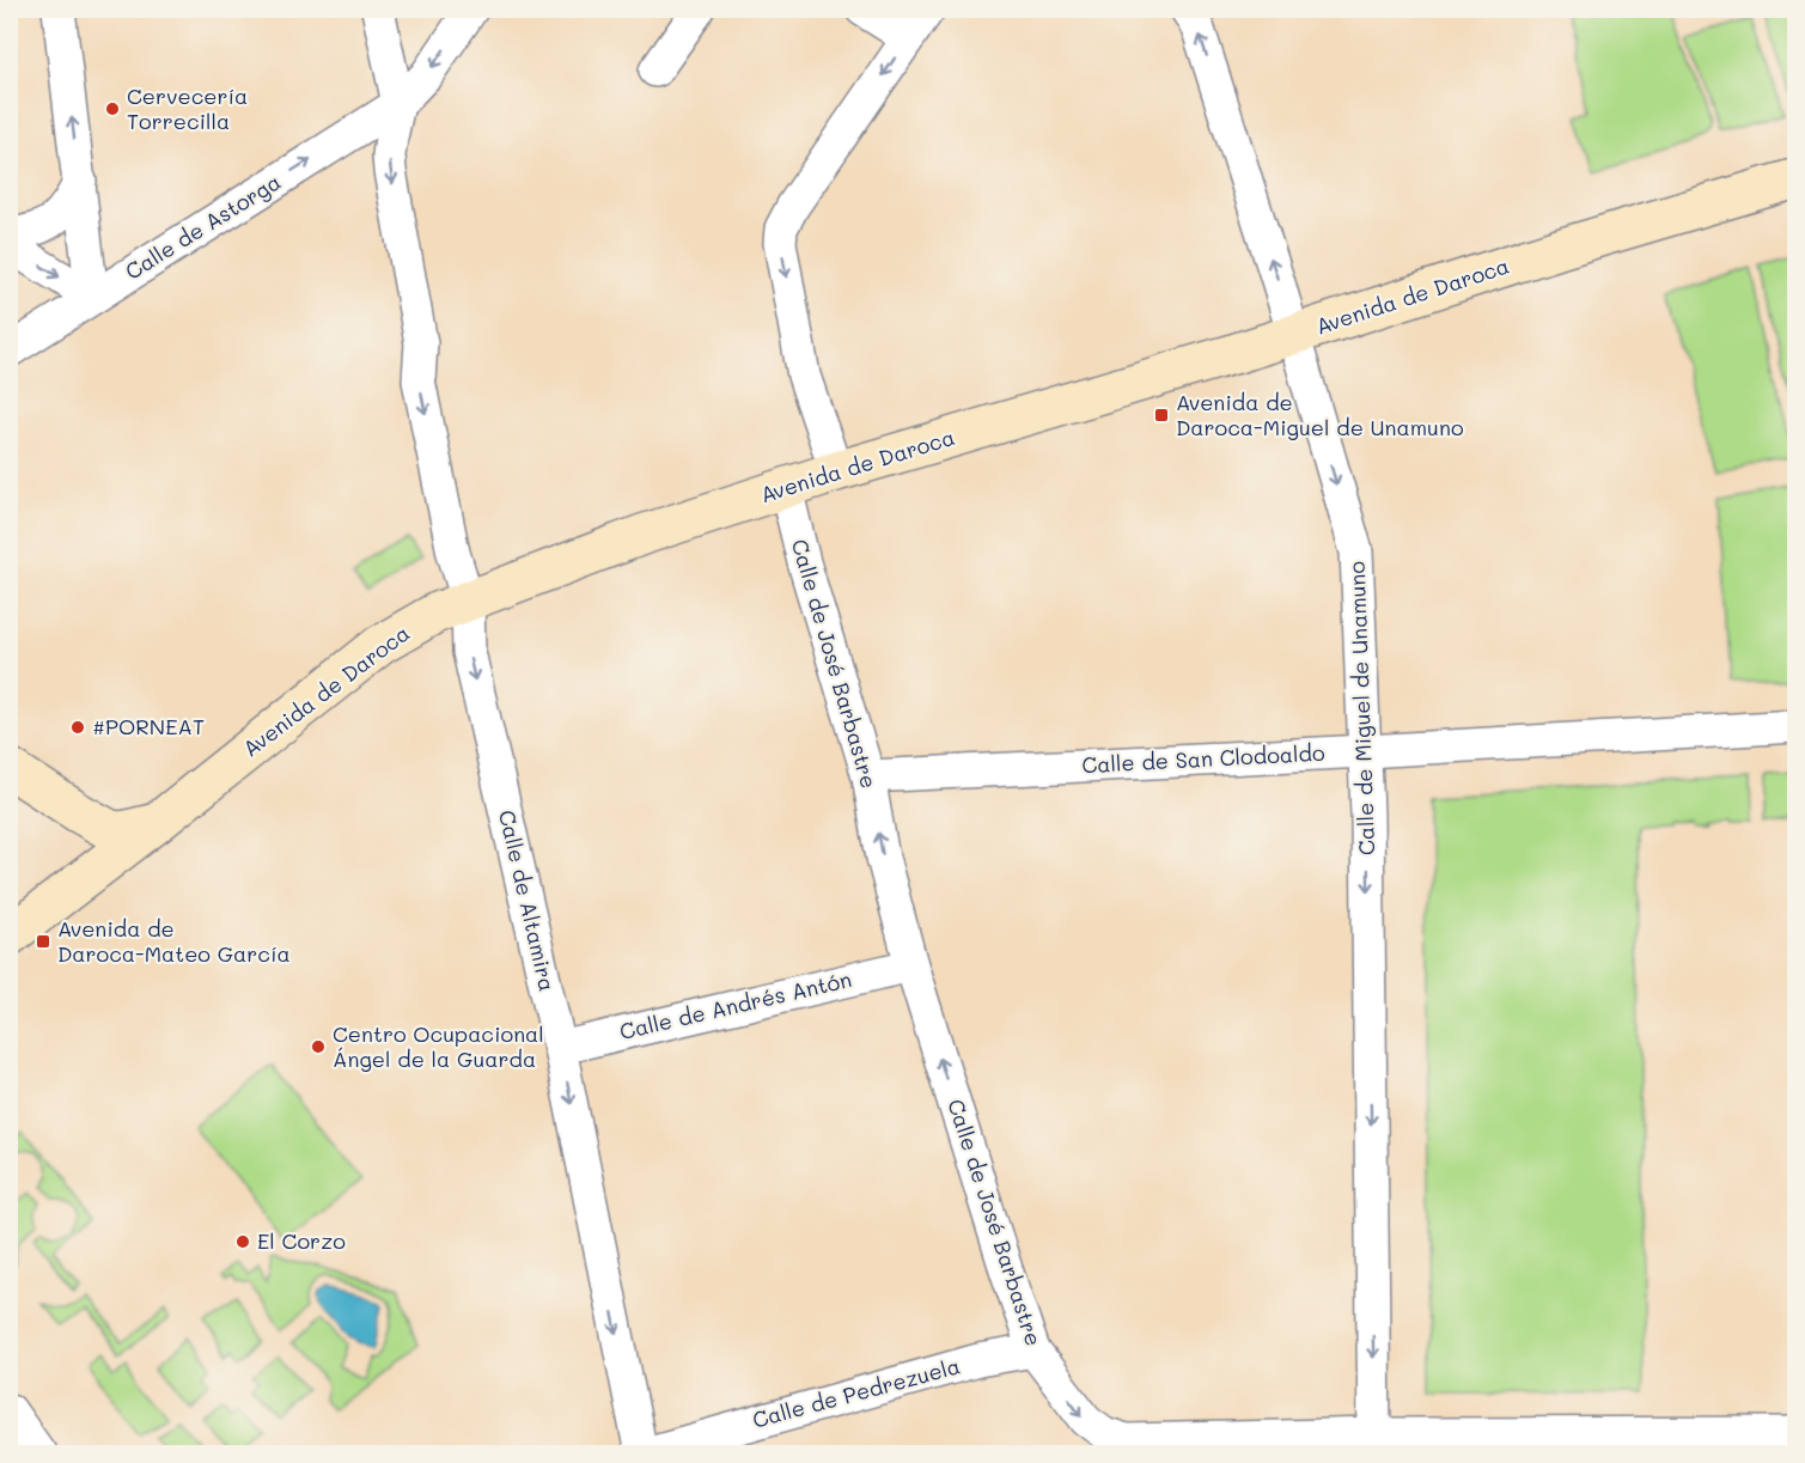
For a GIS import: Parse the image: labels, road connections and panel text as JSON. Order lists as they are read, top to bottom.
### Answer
{
  "streets": {
    "main road": ["Avenida de Daroca"],
    "street": [
      "Calle de Astorga",
      "Calle de José Barbastre",
      "Calle de Miguel de Unamuno",
      "Calle de San Clodoaldo",
      "Calle de Altamira",
      "Calle de Andrés Antón",
      "Calle de Pedrezuela"
    ]
  },
  "crossings": [
    ["Calle de Astorga", "Calle de Altamira"],
    ["Avenida de Daroca", "Calle de José Barbastre"],
    ["Avenida de Daroca", "Calle de Miguel de Unamuno"],
    ["Avenida de Daroca", "Calle de Altamira"],
    ["Calle de José Barbastre", "Calle de Miguel de Unamuno"],
    ["Calle de José Barbastre", "Calle de San Clodoaldo"],
    ["Calle de José Barbastre", "Calle de Andrés Antón"],
    ["Calle de José Barbastre", "Calle de Pedrezuela"],
    ["Calle de Miguel de Unamuno", "Calle de San Clodoaldo"],
    ["Calle de Altamira", "Calle de Andrés Antón"],
    ["Calle de Altamira", "Calle de Pedrezuela"]
  ],
  "one_way": ["Calle de Altamira"],
  "places": {
    "other": [
      "Cervecería Torrecilla",
      "#PORNEAT",
      "Centro Ocupacional Ángel de la Guarda",
      "El Corzo"
    ],
    "transit": ["Avenida de Daroca-Miguel de Unamuno", "Avenida de Daroca-Mateo García"]
  }
}
